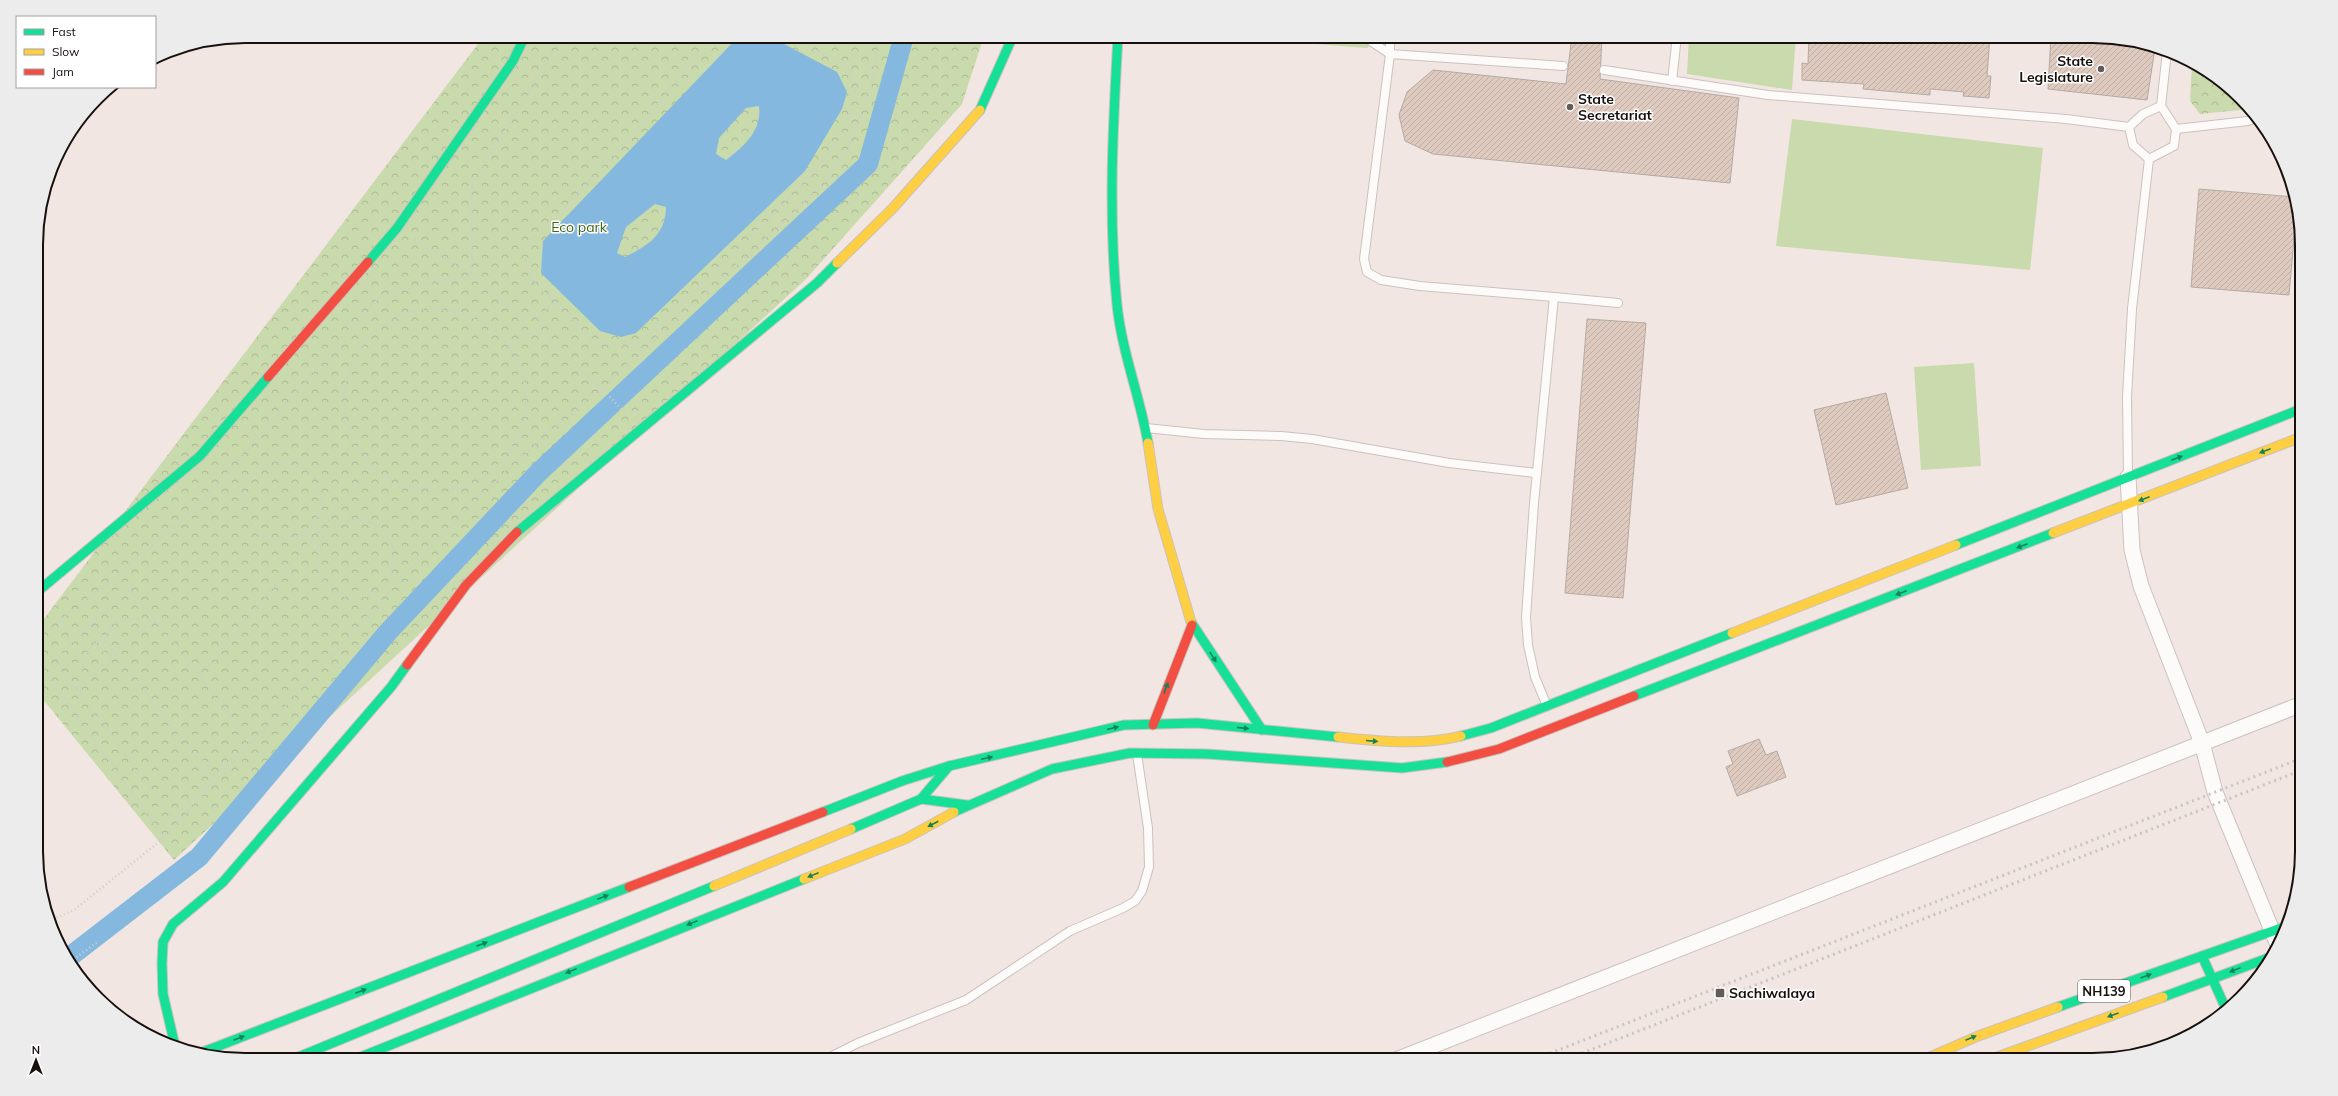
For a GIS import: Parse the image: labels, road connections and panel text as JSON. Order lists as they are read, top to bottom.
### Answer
{
  "streets": {
    "main road": ["NH139"]
  },
  "parks": ["Eco park"],
  "places": {
    "other": ["State Legislature", "State Secretariat"],
    "transit": ["Sachiwalaya"]
  },
  "legend": ["Fast", "Slow", "Jam"],
  "north": "top"
}
